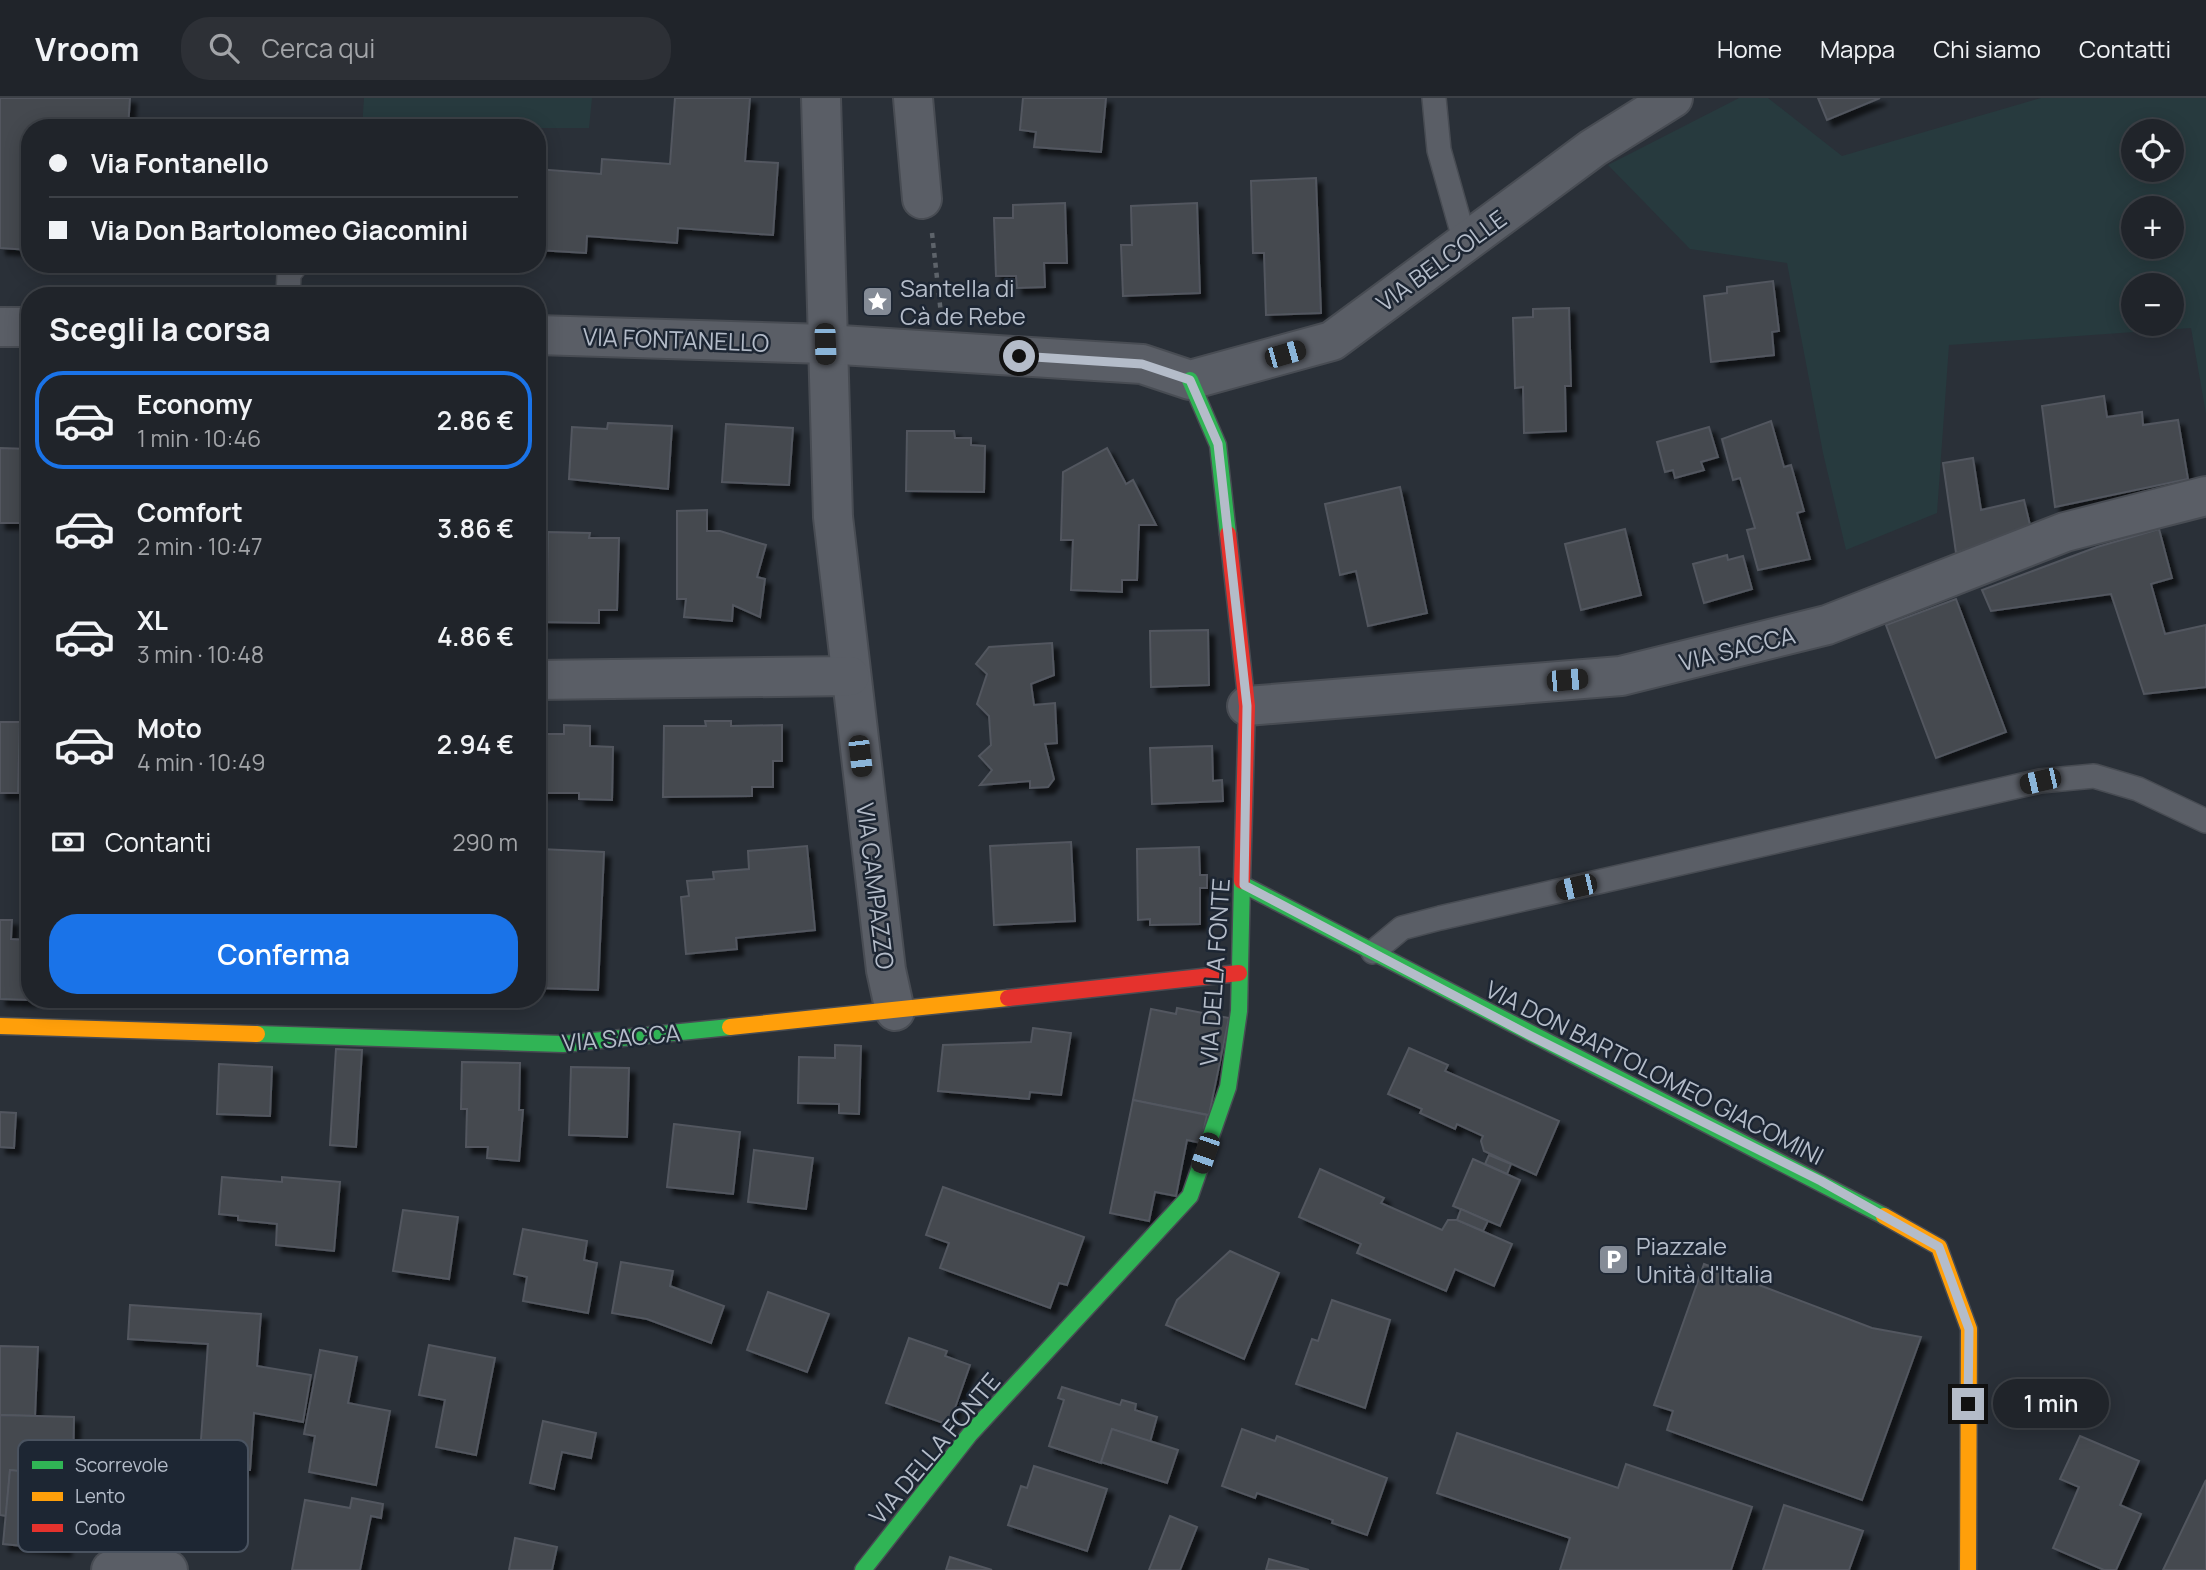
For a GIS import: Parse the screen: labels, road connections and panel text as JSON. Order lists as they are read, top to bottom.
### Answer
{
  "streets": {
    "street": [
      "VIA BELCOLLE",
      "VIA FONTANELLO",
      "VIA SACCA",
      "VIA CAMPAZZO",
      "VIA DELLA FONTE",
      "VIA DON BARTOLOMEO GIACOMINI"
    ]
  },
  "crossings": [
    ["VIA BELCOLLE", "VIA FONTANELLO"],
    ["VIA BELCOLLE", "VIA DELLA FONTE"],
    ["VIA FONTANELLO", "VIA CAMPAZZO"],
    ["VIA FONTANELLO", "VIA DELLA FONTE"],
    ["VIA SACCA", "VIA CAMPAZZO"],
    ["VIA SACCA", "VIA DELLA FONTE"],
    ["VIA DELLA FONTE", "VIA DON BARTOLOMEO GIACOMINI"]
  ],
  "places": {
    "place": ["Santella di Cà de Rebe"],
    "parking": ["Piazzale Unità d'Italia"]
  },
  "legend": ["Scorrevole", "Lento", "Coda"],
  "page": {
    "header": "Vroom",
    "search": "Cerca qui",
    "nav": [
      "Home",
      "Mappa",
      "Chi siamo",
      "Contatti"
    ],
    "map_buttons": ["+", "−"],
    "banner": ["Via Fontanello", "Via Don Bartolomeo Giacomini"],
    "heading": "Scegli la corsa",
    "list": [
      {
        "name": "Economy",
        "note": "1 min · 10:46",
        "value": "2.86 €"
      },
      {
        "name": "Comfort",
        "note": "2 min · 10:47",
        "value": "3.86 €"
      },
      {
        "name": "XL",
        "note": "3 min · 10:48",
        "value": "4.86 €"
      },
      {
        "name": "Moto",
        "note": "4 min · 10:49",
        "value": "2.94 €"
      }
    ],
    "pay": ["Contanti", "290 m"],
    "buttons": "Conferma",
    "bubble": "1 min"
  }
}
